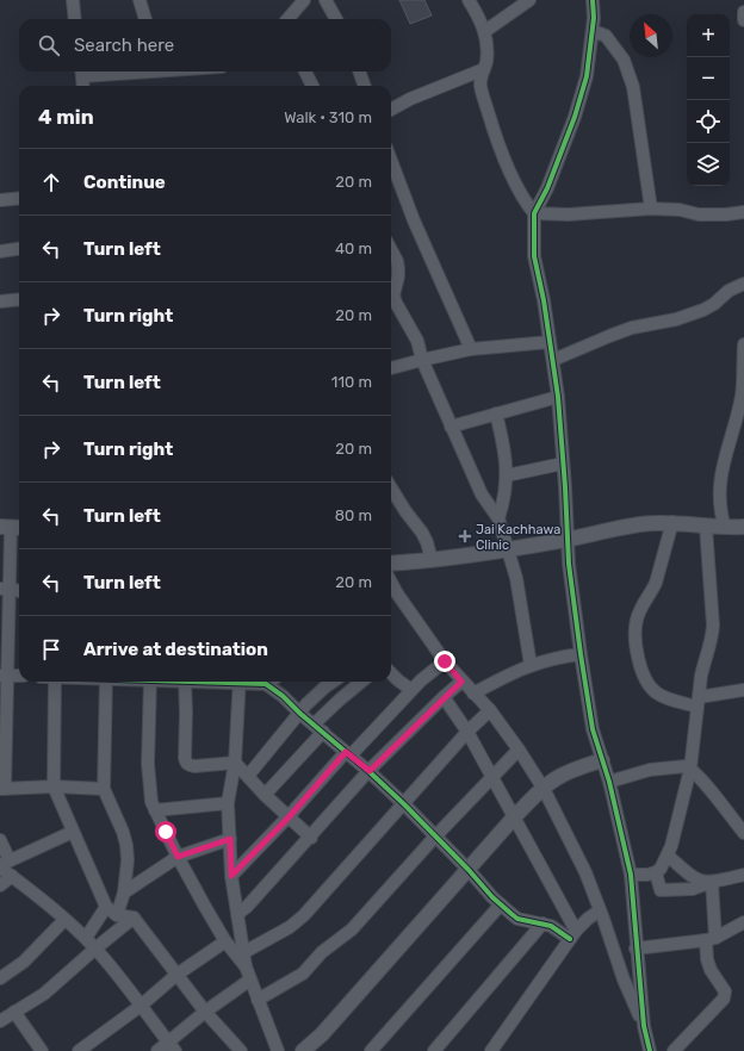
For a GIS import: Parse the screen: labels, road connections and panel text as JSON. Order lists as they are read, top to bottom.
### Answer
{
  "places": {
    "health": ["Jai Kachhawa Clinic"]
  },
  "north": "top left",
  "page": {
    "map_buttons": ["+", "−"],
    "search": "Search here",
    "heading": ["4 min", "Walk · 310 m"],
    "list": [
      ["Continue", "20 m"],
      ["Turn left", "40 m"],
      ["Turn right", "20 m"],
      ["Turn left", "110 m"],
      ["Turn right", "20 m"],
      ["Turn left", "80 m"],
      ["Turn left", "20 m"],
      "Arrive at destination"
    ]
  }
}
